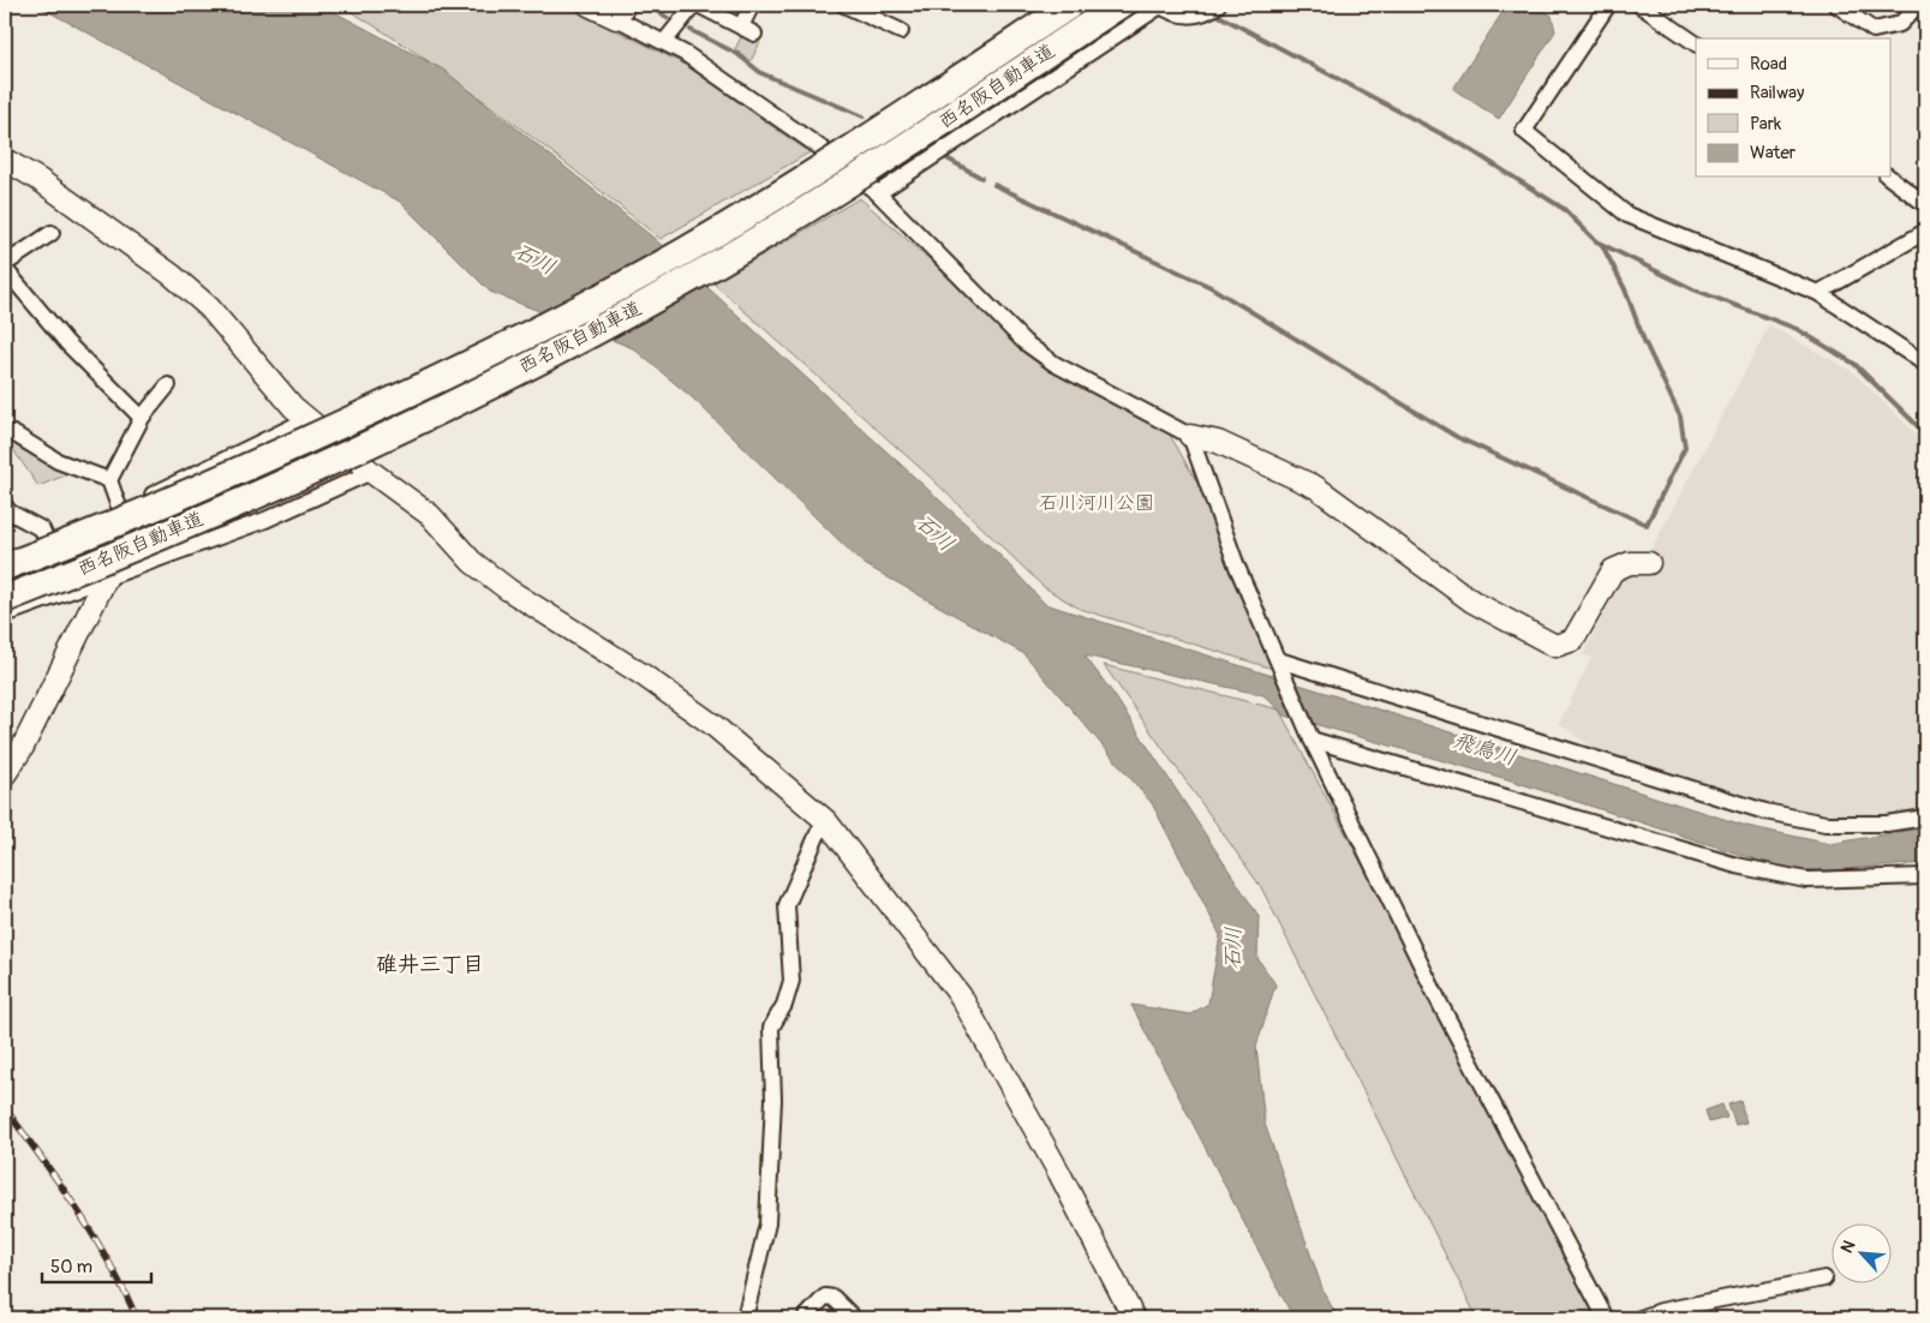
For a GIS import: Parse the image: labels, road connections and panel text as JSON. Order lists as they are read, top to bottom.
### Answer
{
  "streets": {
    "highway": ["西名阪自動車道"]
  },
  "districts": ["碓井三丁目"],
  "water": ["石川", "飛鳥川"],
  "parks": ["石川河川公園"],
  "legend": [
    "Road",
    "Railway",
    "Park",
    "Water"
  ],
  "scale_bar": "50 m",
  "north": "top left"
}
